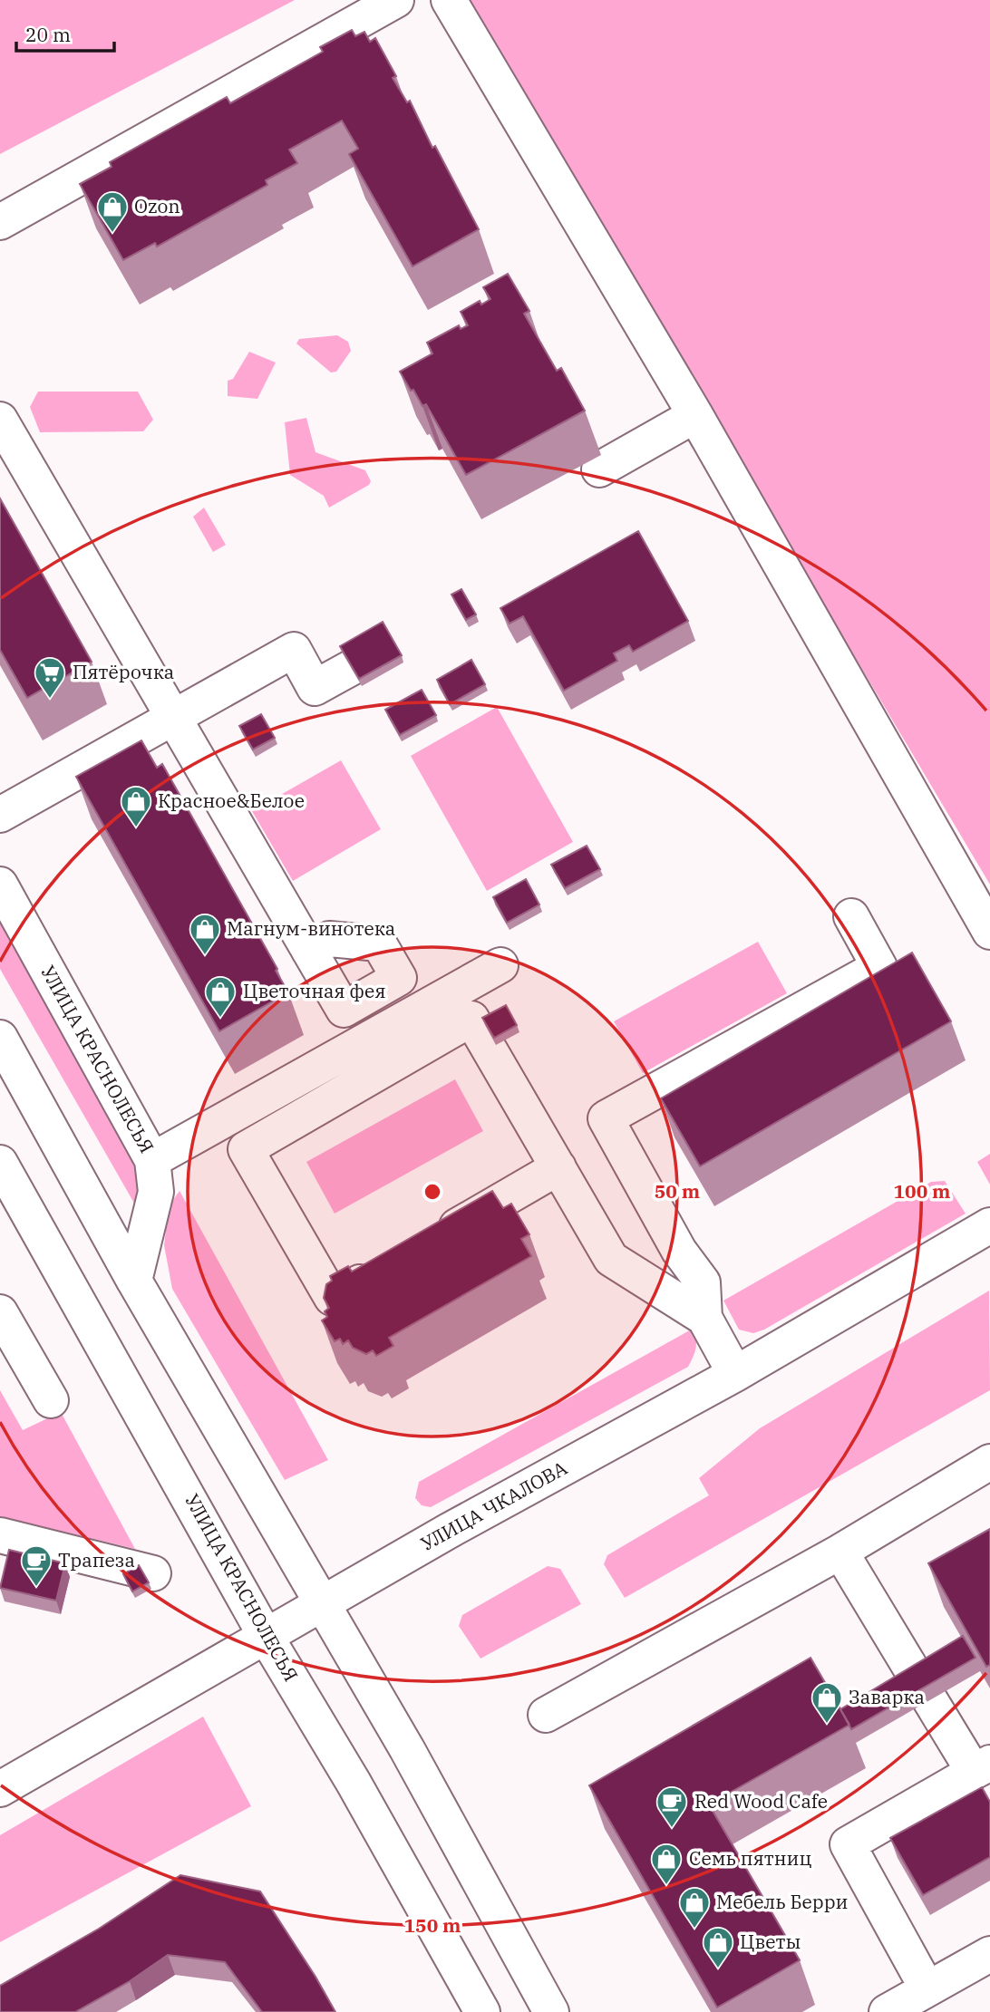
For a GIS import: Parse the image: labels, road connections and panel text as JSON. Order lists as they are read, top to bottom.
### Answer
{
  "streets": {
    "street": ["УЛИЦА КРАСНОЛЕСЬЯ", "УЛИЦА ЧКАЛОВА"]
  },
  "crossings": [
    ["УЛИЦА КРАСНОЛЕСЬЯ", "УЛИЦА ЧКАЛОВА"]
  ],
  "places": {
    "shop": [
      "Ozon",
      "Красное&Белое",
      "Магнум-винотека",
      "Цветочная фея",
      "Заварка",
      "Семь пятниц",
      "Мебель Берри",
      "Цветы"
    ],
    "supermarket": ["Пятёрочка"],
    "cafe": ["Трапеза", "Red Wood Cafe"]
  },
  "scale_bar": "20 m",
  "rings": ["50 m", "100 m", "150 m"]
}
